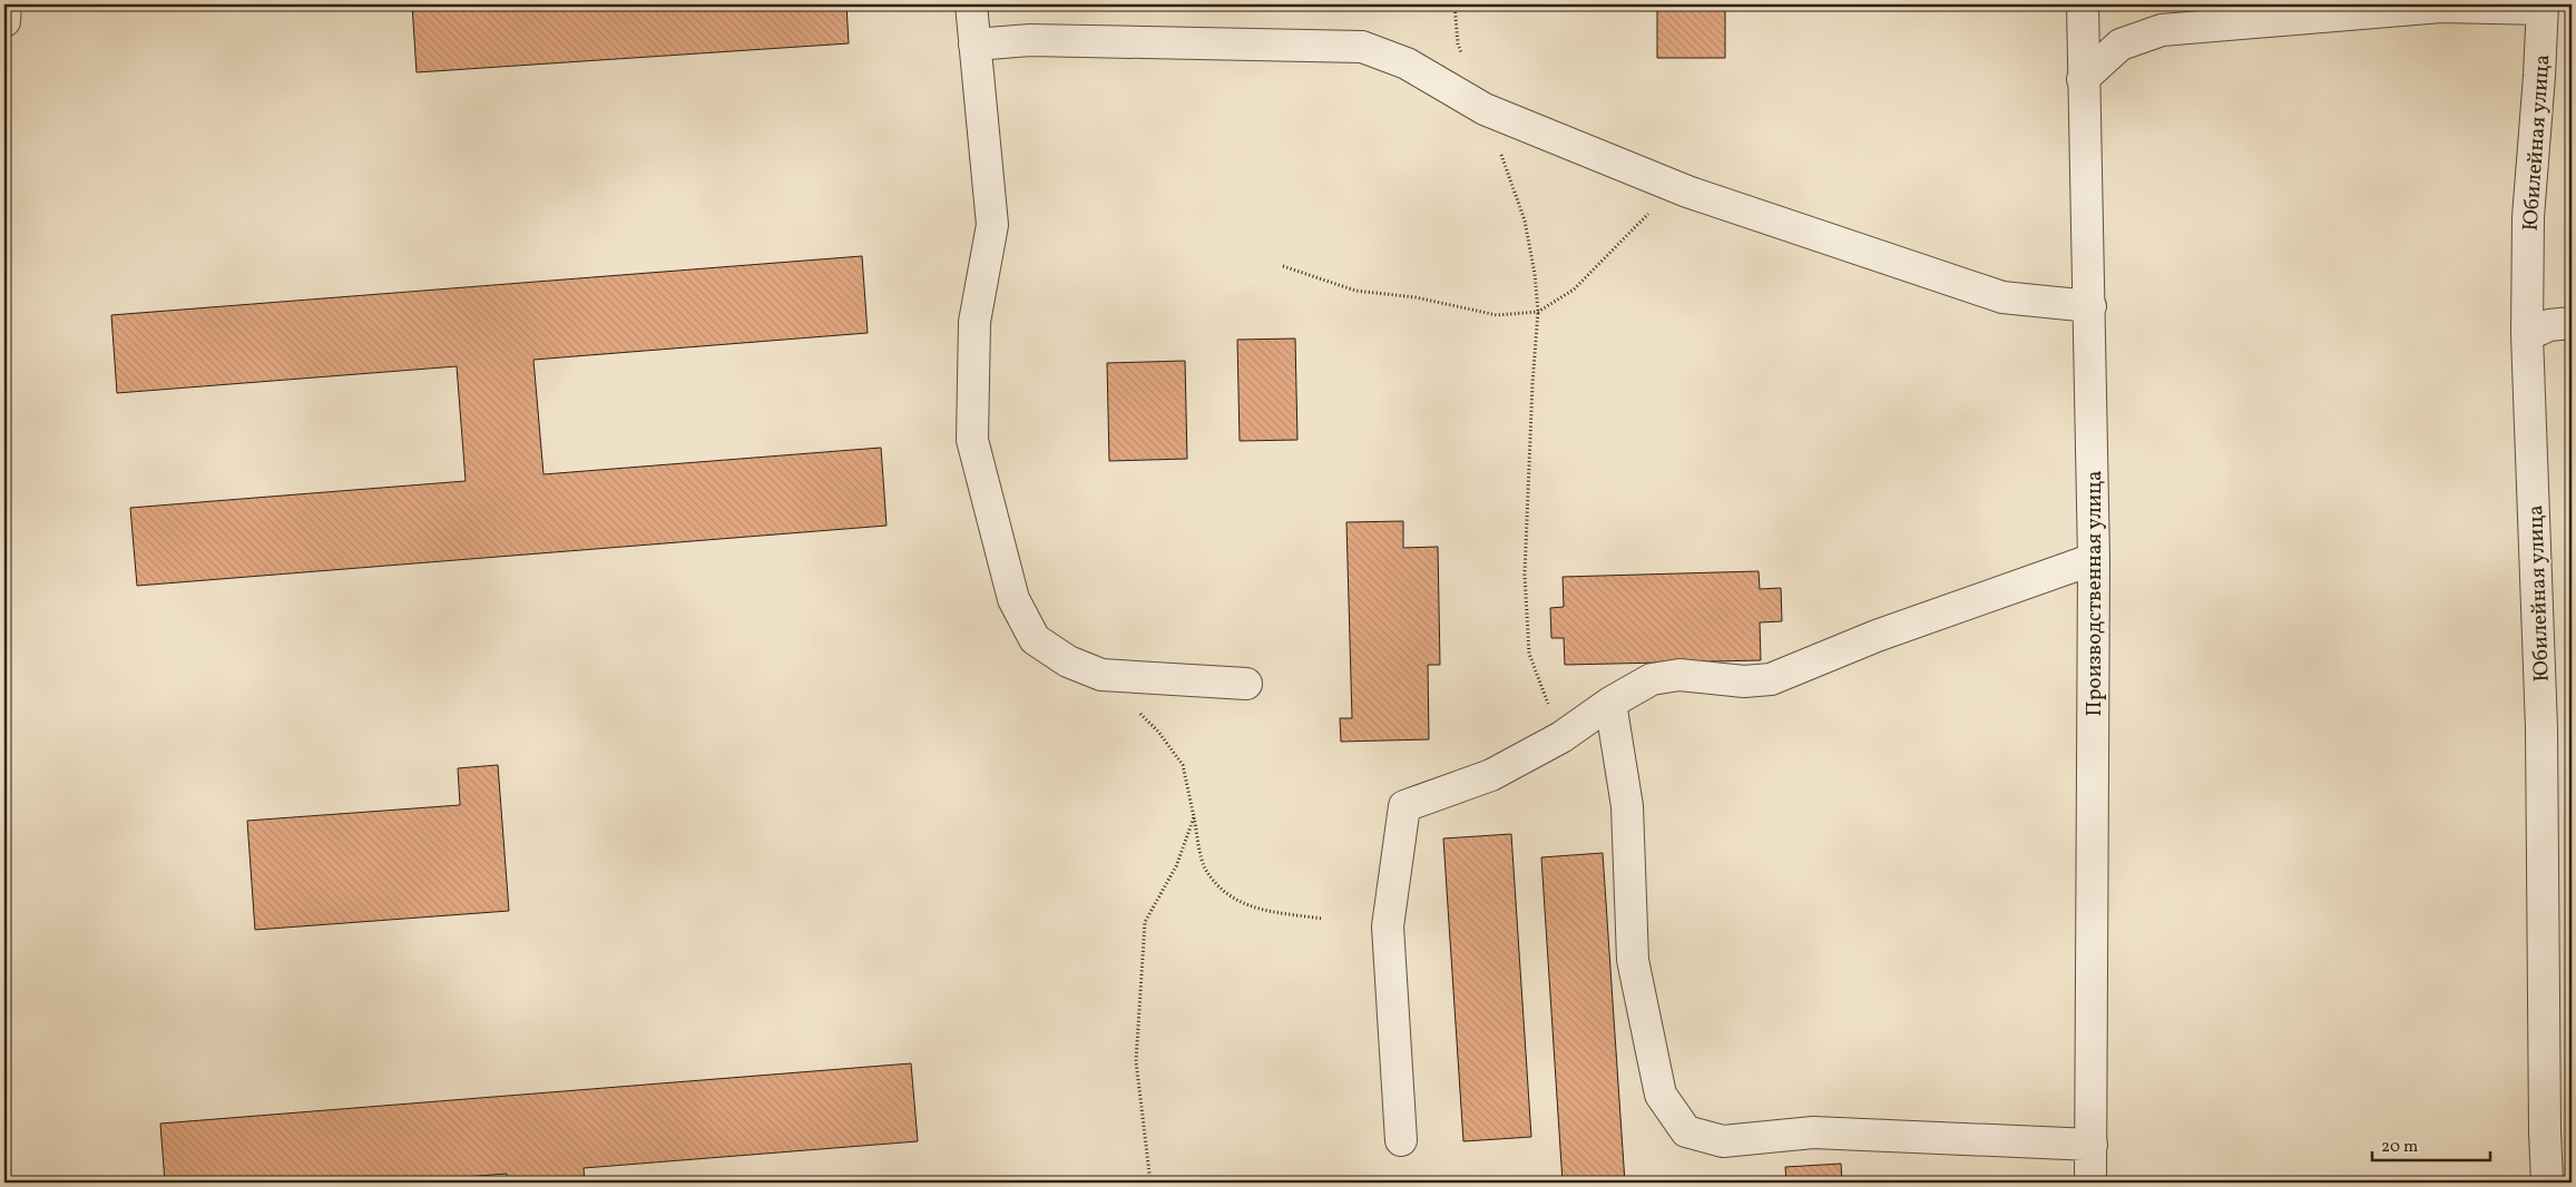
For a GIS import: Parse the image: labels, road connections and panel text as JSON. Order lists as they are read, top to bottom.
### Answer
{
  "streets": {
    "street": ["Юбилейная улица", "Производственная улица"]
  },
  "scale_bar": "20 m"
}
